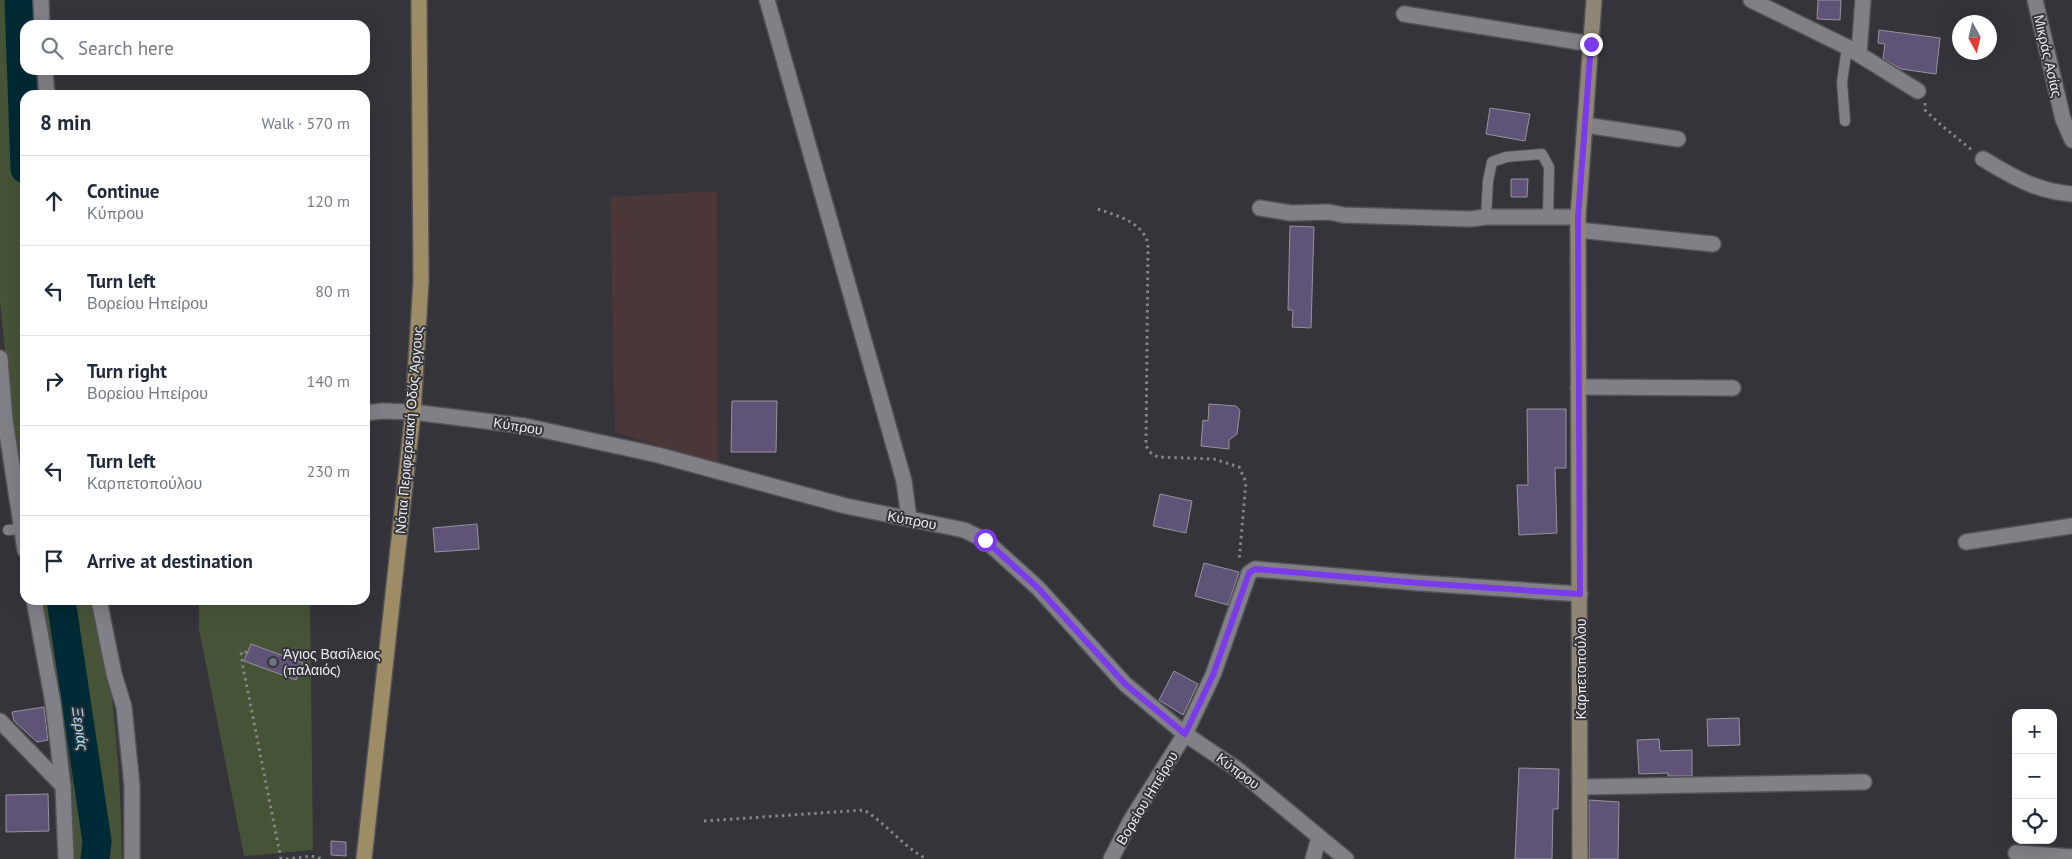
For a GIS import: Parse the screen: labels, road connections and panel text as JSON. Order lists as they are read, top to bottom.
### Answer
{
  "streets": {
    "main road": ["Νότια Περιφερειακή Οδός Άργους", "Καρπετοπούλου"],
    "street": ["Μικράς Ασίας", "Κύπρου", "Βορείου Ηπείρου"]
  },
  "crossings": [
    ["Κύπρου", "Νότια Περιφερειακή Οδός Άργους"],
    ["Κύπρου", "Βορείου Ηπείρου"],
    ["Καρπετοπούλου", "Βορείου Ηπείρου"]
  ],
  "water": ["Ξεριάς"],
  "places": ["Άγιος Βασίλειος (παλαιός)"],
  "north": "bottom",
  "page": {
    "search": "Search here",
    "heading": ["8 min", "Walk · 570 m"],
    "list": [
      ["Continue", "Κύπρου", "120 m"],
      ["Turn left", "Βορείου Ηπείρου", "80 m"],
      ["Turn right", "Βορείου Ηπείρου", "140 m"],
      ["Turn left", "Καρπετοπούλου", "230 m"],
      "Arrive at destination"
    ],
    "map_buttons": ["+", "−"]
  }
}
